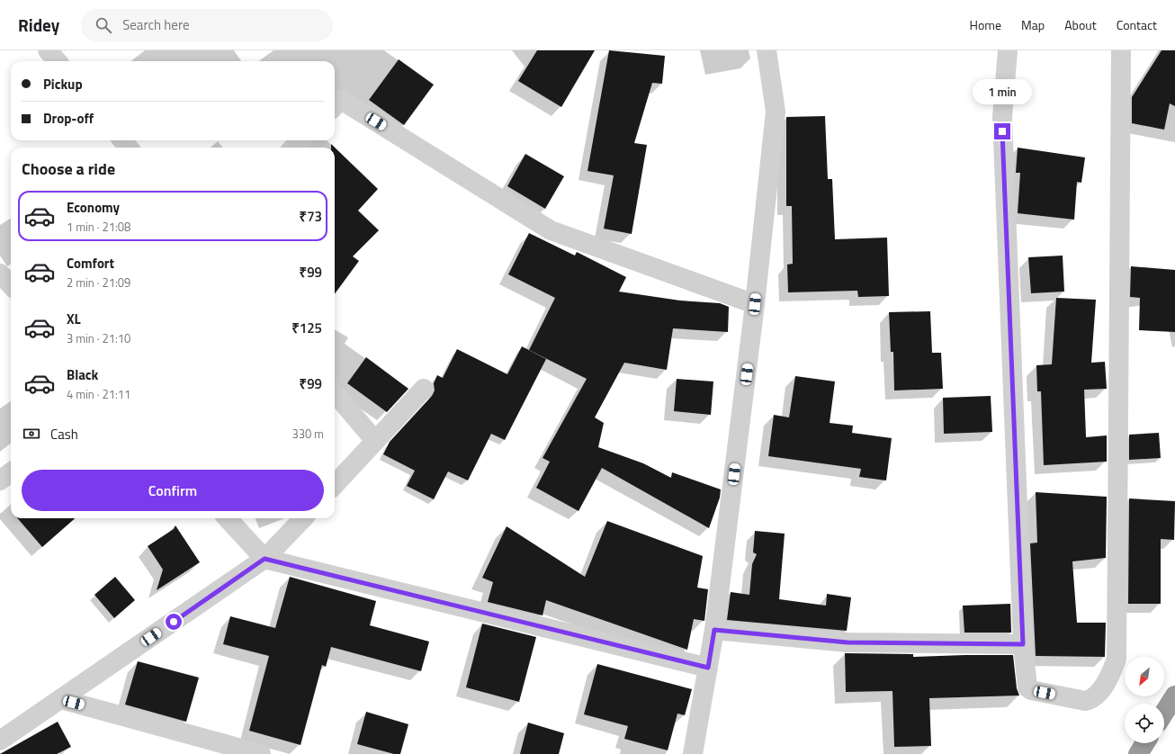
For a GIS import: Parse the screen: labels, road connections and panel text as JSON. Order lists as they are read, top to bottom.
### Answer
{
  "north": "bottom left",
  "page": {
    "header": "Ridey",
    "search": "Search here",
    "nav": [
      "Home",
      "Map",
      "About",
      "Contact"
    ],
    "banner": ["Pickup", "Drop-off"],
    "bubble": "1 min",
    "heading": "Choose a ride",
    "list": [
      {
        "name": "Economy",
        "note": "1 min · 21:08",
        "value": "₹73"
      },
      {
        "name": "Comfort",
        "note": "2 min · 21:09",
        "value": "₹99"
      },
      {
        "name": "XL",
        "note": "3 min · 21:10",
        "value": "₹125"
      },
      {
        "name": "Black",
        "note": "4 min · 21:11",
        "value": "₹99"
      }
    ],
    "pay": ["Cash", "330 m"],
    "buttons": "Confirm"
  }
}
